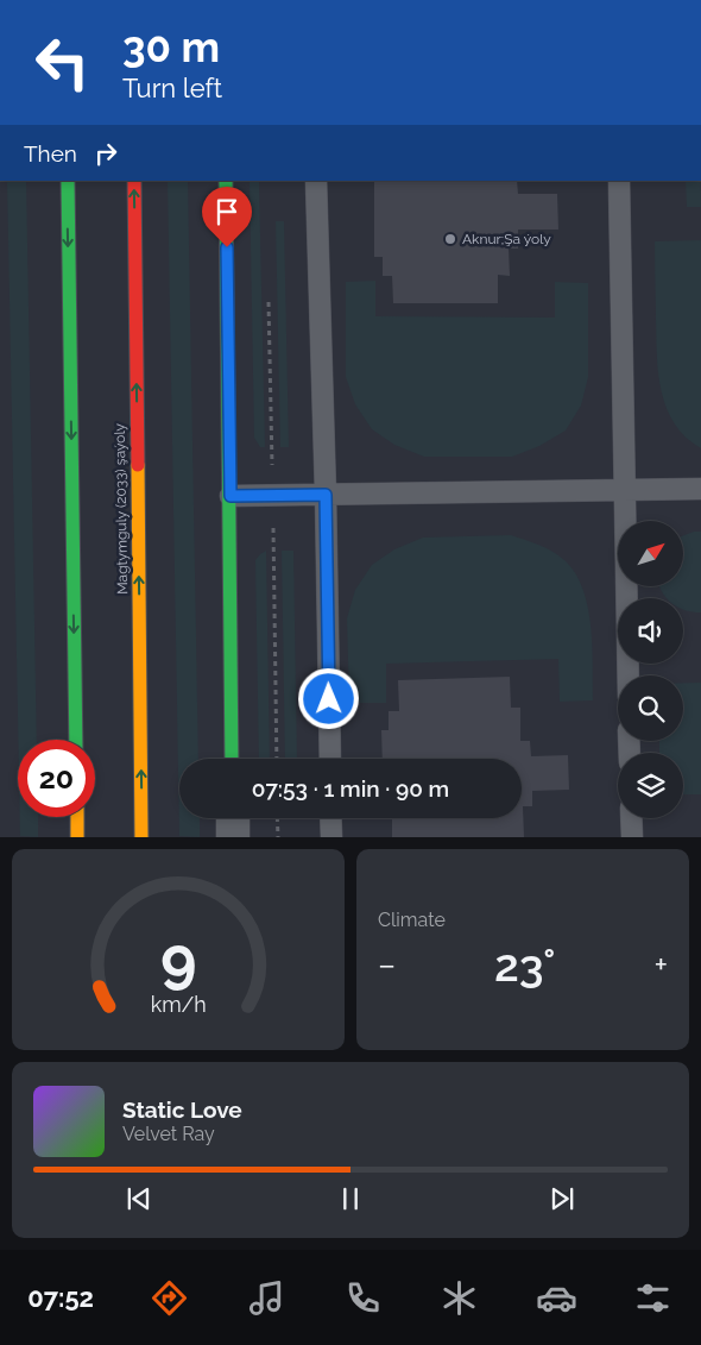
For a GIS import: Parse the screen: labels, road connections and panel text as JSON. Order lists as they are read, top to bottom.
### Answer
{
  "streets": {
    "main road": ["Magtymguly (2033) şaýoly"]
  },
  "places": ["Aknur;Şa ýoly"],
  "north": "top right",
  "page": {
    "turn": ["30 m", "Turn left"],
    "then": "Then",
    "limit": "20",
    "trip": "07:53 · 1 min · 90 m",
    "tile": "Climate",
    "heat": ["−", "23°", "+"],
    "song": ["Static Love", "Velvet Ray"],
    "tabs": "07:52",
    "gauge": ["9", "km/h"]
  }
}
